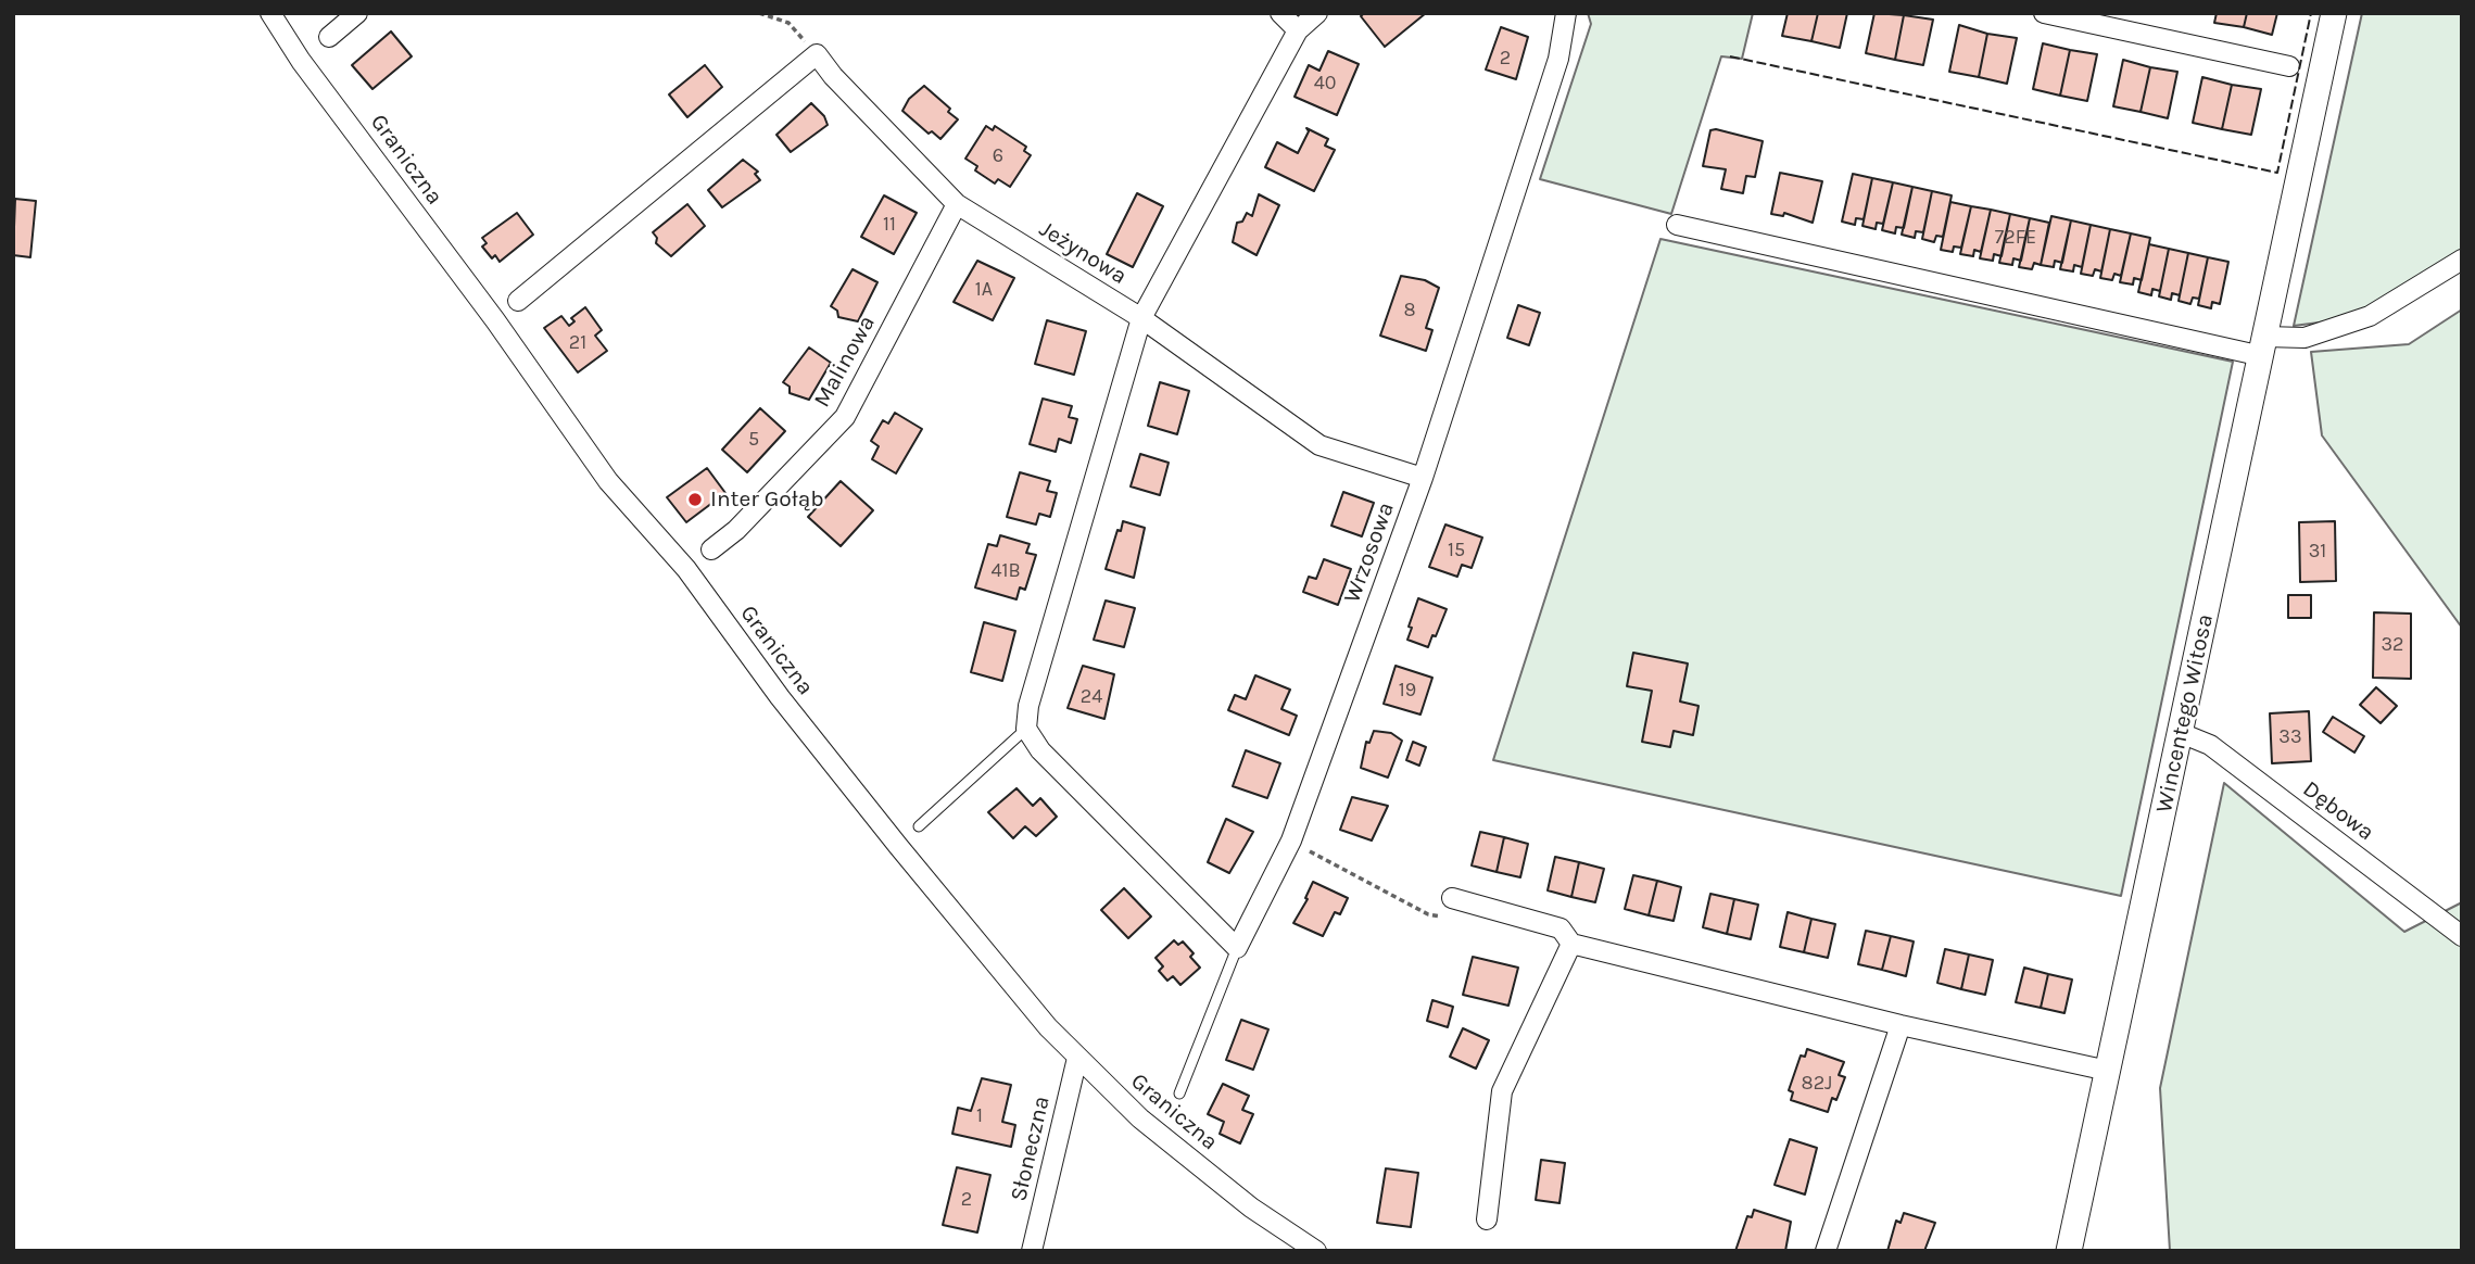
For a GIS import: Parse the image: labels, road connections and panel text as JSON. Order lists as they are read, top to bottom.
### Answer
{
  "streets": {
    "street": [
      "Graniczna",
      "Jeżynowa",
      "Malinowa",
      "Wrzosowa",
      "Wincentego Witosa",
      "Dębowa",
      "Słoneczna"
    ]
  },
  "crossings": [
    ["Graniczna", "Słoneczna"],
    ["Jeżynowa", "Malinowa"],
    ["Jeżynowa", "Wrzosowa"],
    ["Wincentego Witosa", "Dębowa"]
  ],
  "places": ["Inter Gołąb"],
  "house_numbers": [
    "2",
    "40",
    "6",
    "11",
    "72FE",
    "1A",
    "8",
    "21",
    "5",
    "15",
    "31",
    "41B",
    "32",
    "19",
    "24",
    "33",
    "82J",
    "1",
    "2"
  ]
}
